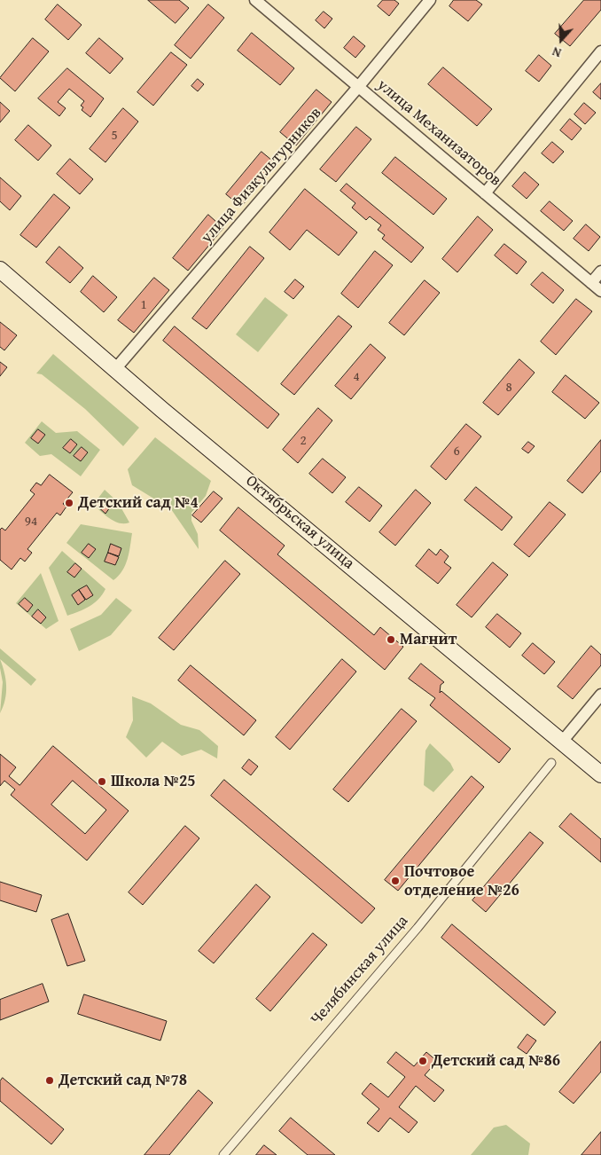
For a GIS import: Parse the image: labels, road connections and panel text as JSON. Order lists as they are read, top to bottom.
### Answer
{
  "streets": {
    "main road": ["Октябрьская улица"],
    "street": ["улица Механизаторов", "улица Физкультурников", "Челябинская улица"]
  },
  "crossings": [
    ["улица Механизаторов", "улица Физкультурников"],
    ["улица Физкультурников", "Октябрьская улица"]
  ],
  "places": [
    "Детский сад №4",
    "Магнит",
    "Школа №25",
    "Почтовое отделение №26",
    "Детский сад №86",
    "Детский сад №78"
  ],
  "house_numbers": [
    "5",
    "1",
    "4",
    "8",
    "2",
    "6",
    "94"
  ],
  "north": "bottom"
}
